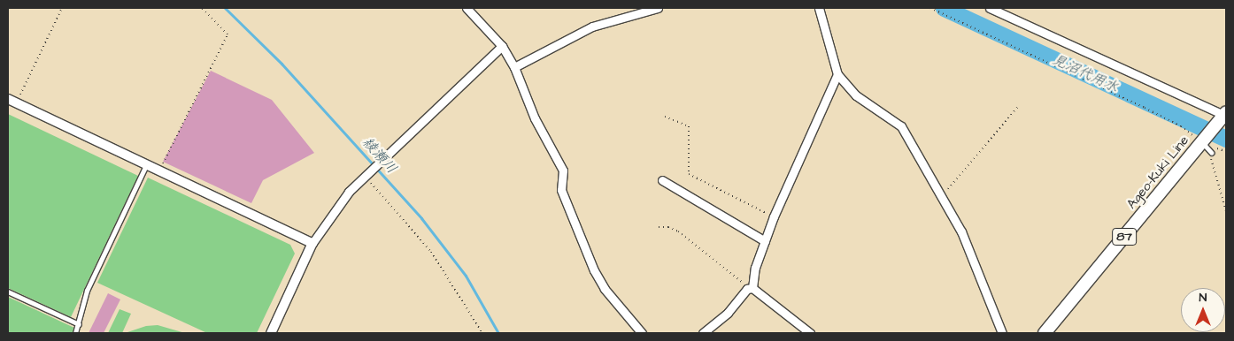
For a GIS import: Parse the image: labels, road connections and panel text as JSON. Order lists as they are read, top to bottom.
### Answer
{
  "streets": {
    "main road": ["Ageo-Kuki Line", "87"]
  },
  "water": ["見沼代用水", "綾瀬川"],
  "north": "top"
}
